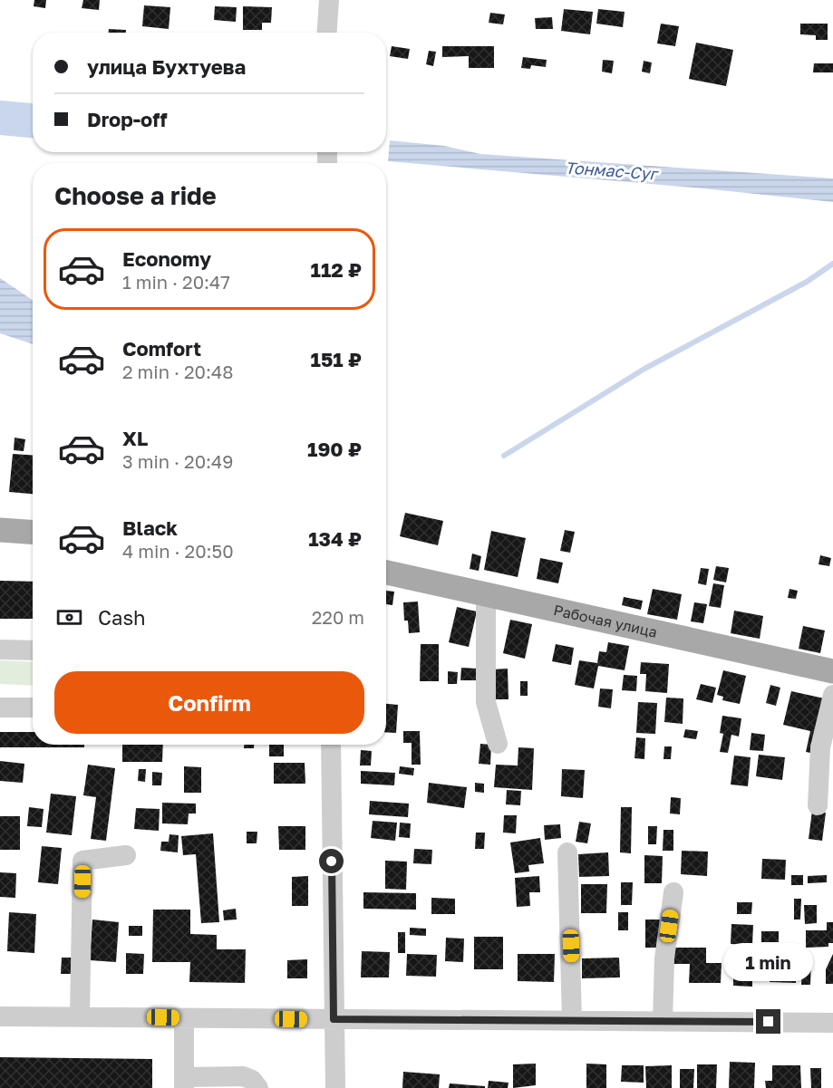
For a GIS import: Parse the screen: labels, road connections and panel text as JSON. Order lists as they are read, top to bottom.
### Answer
{
  "streets": {
    "main road": ["Рабочая улица"]
  },
  "water": ["Тонмас-Суг"],
  "page": {
    "banner": ["улица Бухтуева", "Drop-off"],
    "heading": "Choose a ride",
    "list": [
      {
        "name": "Economy",
        "note": "1 min · 20:47",
        "value": "112 ₽"
      },
      {
        "name": "Comfort",
        "note": "2 min · 20:48",
        "value": "151 ₽"
      },
      {
        "name": "XL",
        "note": "3 min · 20:49",
        "value": "190 ₽"
      },
      {
        "name": "Black",
        "note": "4 min · 20:50",
        "value": "134 ₽"
      }
    ],
    "pay": ["Cash", "220 m"],
    "buttons": "Confirm",
    "bubble": "1 min"
  }
}
